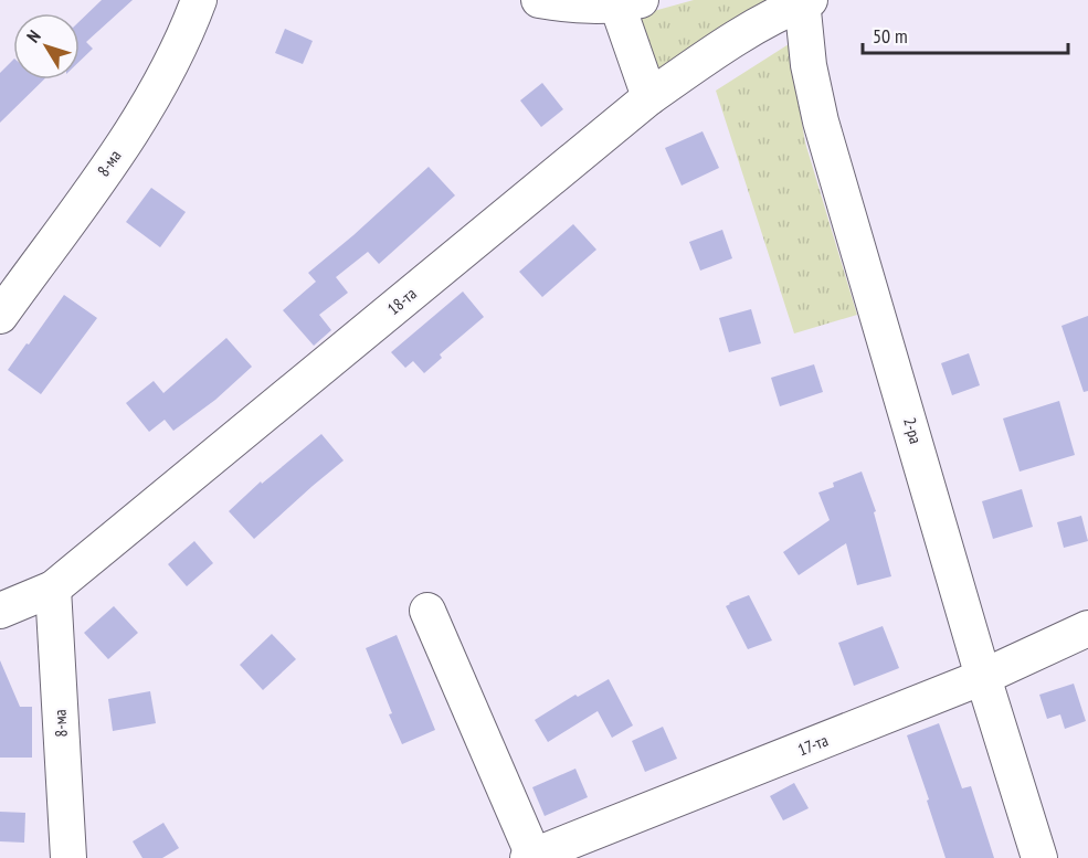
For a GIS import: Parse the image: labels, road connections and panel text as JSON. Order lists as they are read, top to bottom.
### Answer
{
  "streets": {
    "street": [
      "8-ма",
      "18-та",
      "2-ра",
      "17-та"
    ]
  },
  "crossings": [
    ["8-ма", "18-та"],
    ["18-та", "2-ра"],
    ["2-ра", "17-та"]
  ],
  "scale_bar": "50 m",
  "north": "top left"
}
